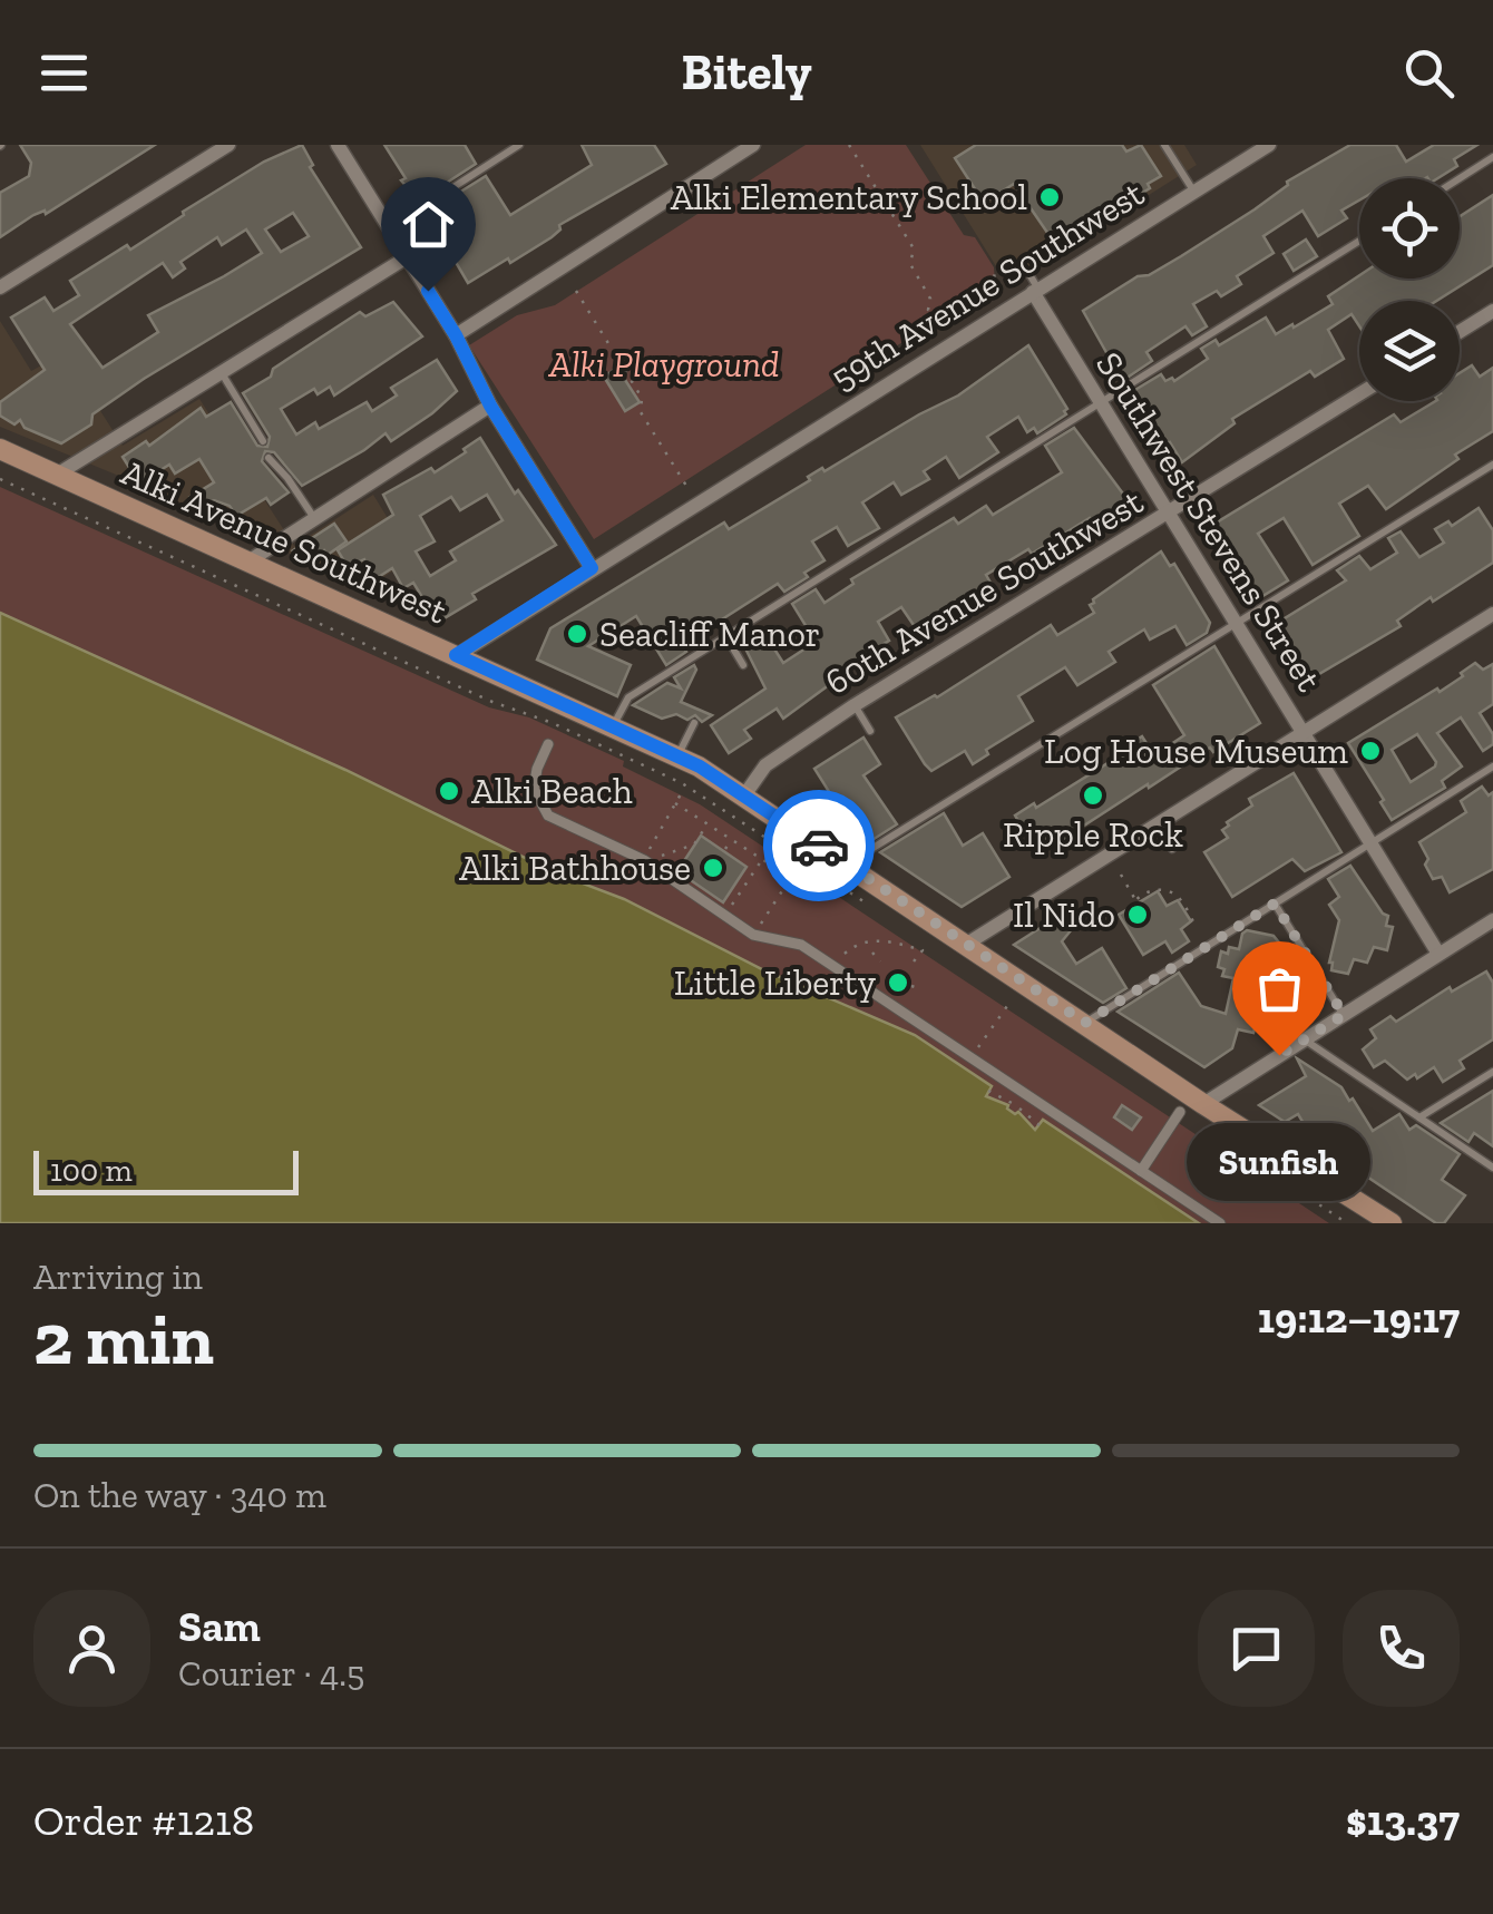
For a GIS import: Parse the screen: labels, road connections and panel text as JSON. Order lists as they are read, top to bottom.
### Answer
{
  "streets": {
    "main road": ["Alki Avenue Southwest"],
    "street": ["59th Avenue Southwest", "Southwest Stevens Street", "60th Avenue Southwest"]
  },
  "crossings": [
    ["59th Avenue Southwest", "Southwest Stevens Street"],
    ["59th Avenue Southwest", "Alki Avenue Southwest"],
    ["Southwest Stevens Street", "60th Avenue Southwest"],
    ["Alki Avenue Southwest", "60th Avenue Southwest"]
  ],
  "parks": ["Alki Playground"],
  "places": [
    "Alki Elementary School",
    "Seacliff Manor",
    "Log House Museum",
    "Alki Beach",
    "Ripple Rock",
    "Alki Bathhouse",
    "Il Nido",
    "Little Liberty",
    "Sunfish"
  ],
  "scale_bar": "100 m",
  "page": {
    "header": "Bitely",
    "bubble": "Sunfish",
    "scale": "100 m",
    "heading": ["2 min", "Arriving in", "19:12–19:17"],
    "panel": [
      "Sam",
      "Courier · 4.5",
      "Order #1218",
      "$13.37"
    ],
    "bar": "On the way · 340 m"
  }
}
